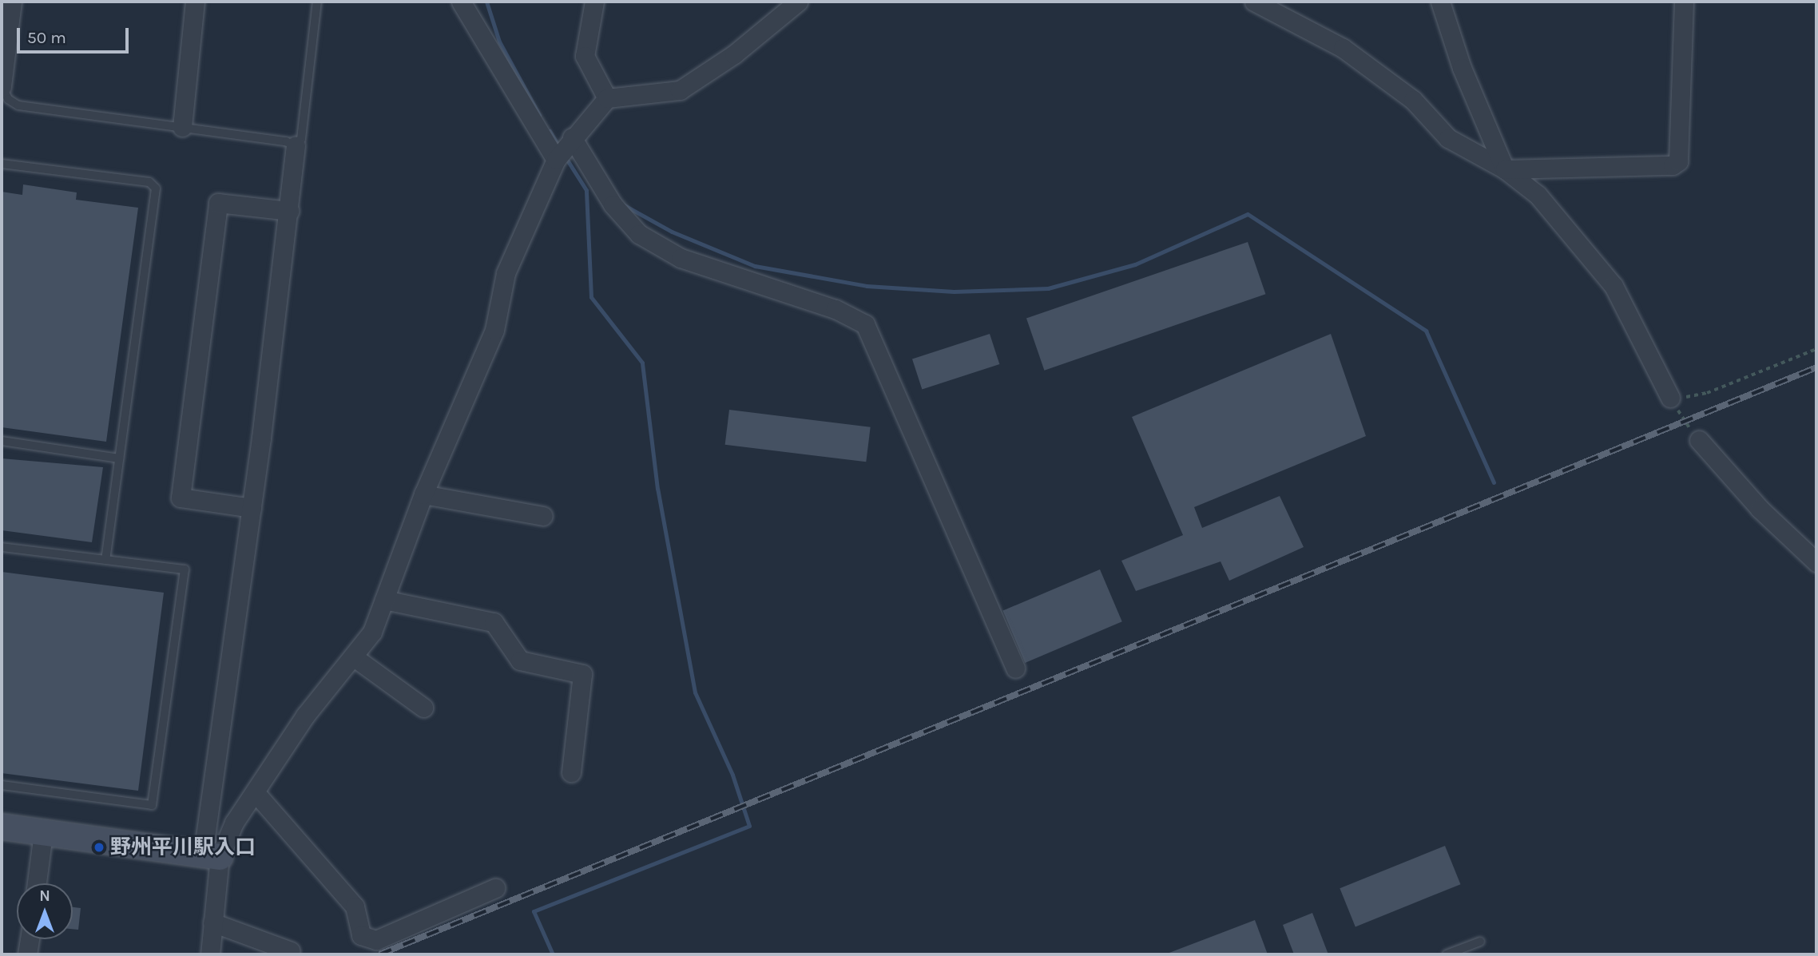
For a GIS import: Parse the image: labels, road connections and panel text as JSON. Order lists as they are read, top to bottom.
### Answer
{
  "places": ["野州平川駅入口"],
  "scale_bar": "50 m",
  "north": "top"
}
